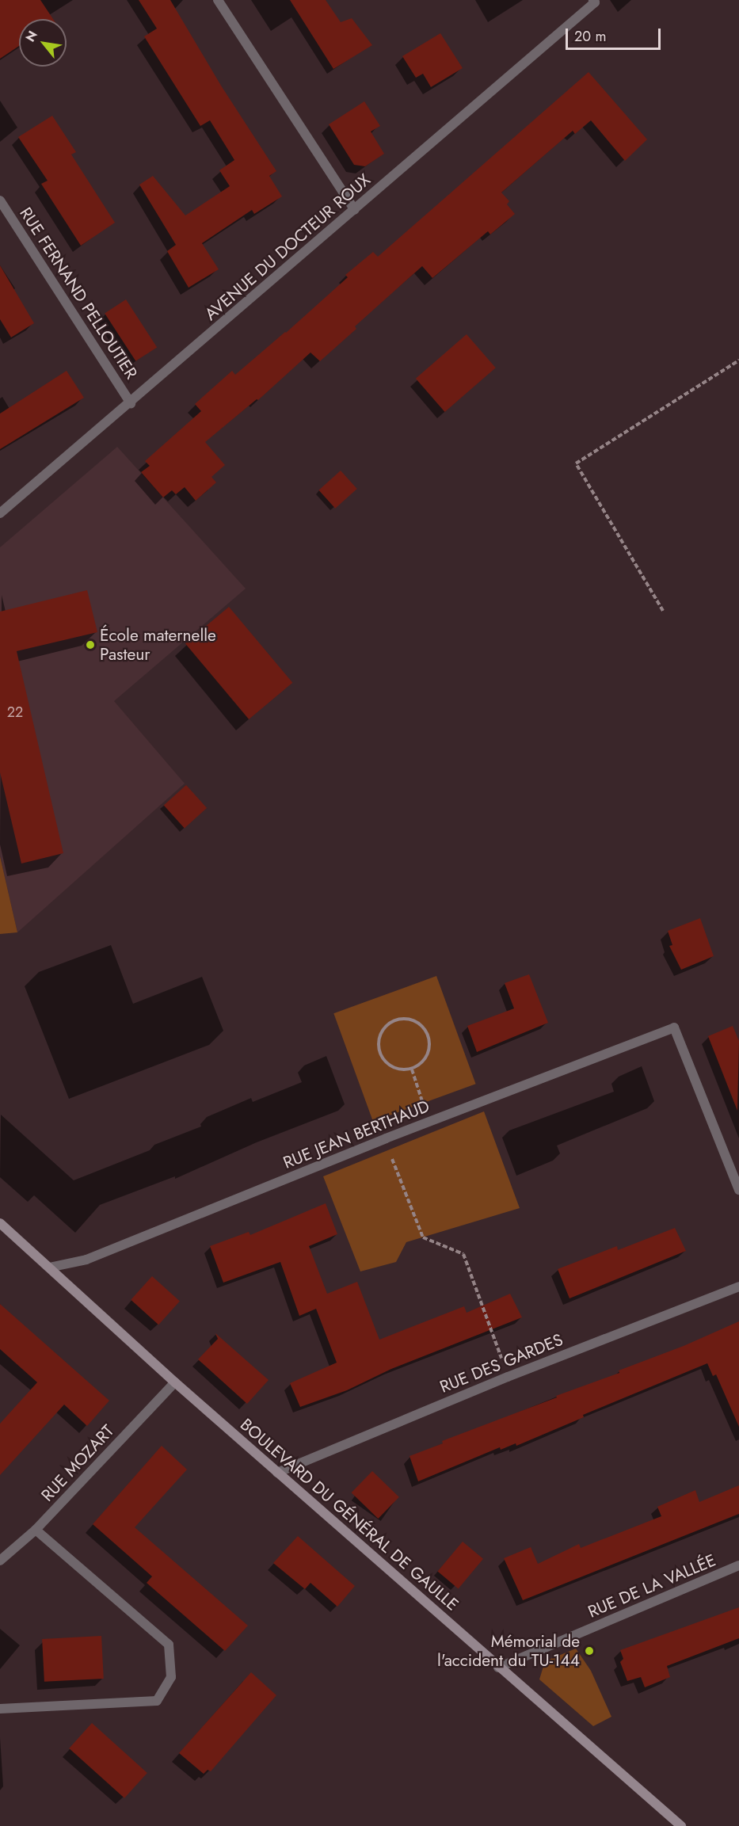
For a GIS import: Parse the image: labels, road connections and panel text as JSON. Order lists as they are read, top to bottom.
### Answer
{
  "streets": {
    "street": [
      "AVENUE DU DOCTEUR ROUX",
      "RUE FERNAND PELLOUTIER",
      "RUE JEAN BERTHAUD",
      "RUE DES GARDES",
      "RUE MOZART",
      "BOULEVARD DU GÉNÉRAL DE GAULLE",
      "RUE DE LA VALLÉE"
    ]
  },
  "crossings": [
    ["AVENUE DU DOCTEUR ROUX", "RUE FERNAND PELLOUTIER"],
    ["RUE JEAN BERTHAUD", "BOULEVARD DU GÉNÉRAL DE GAULLE"],
    ["RUE DES GARDES", "BOULEVARD DU GÉNÉRAL DE GAULLE"],
    ["RUE MOZART", "BOULEVARD DU GÉNÉRAL DE GAULLE"],
    ["BOULEVARD DU GÉNÉRAL DE GAULLE", "RUE DE LA VALLÉE"]
  ],
  "places": ["École maternelle Pasteur", "Mémorial de l'accident du TU-144"],
  "house_numbers": ["22"],
  "scale_bar": "20 m",
  "north": "top left"
}
